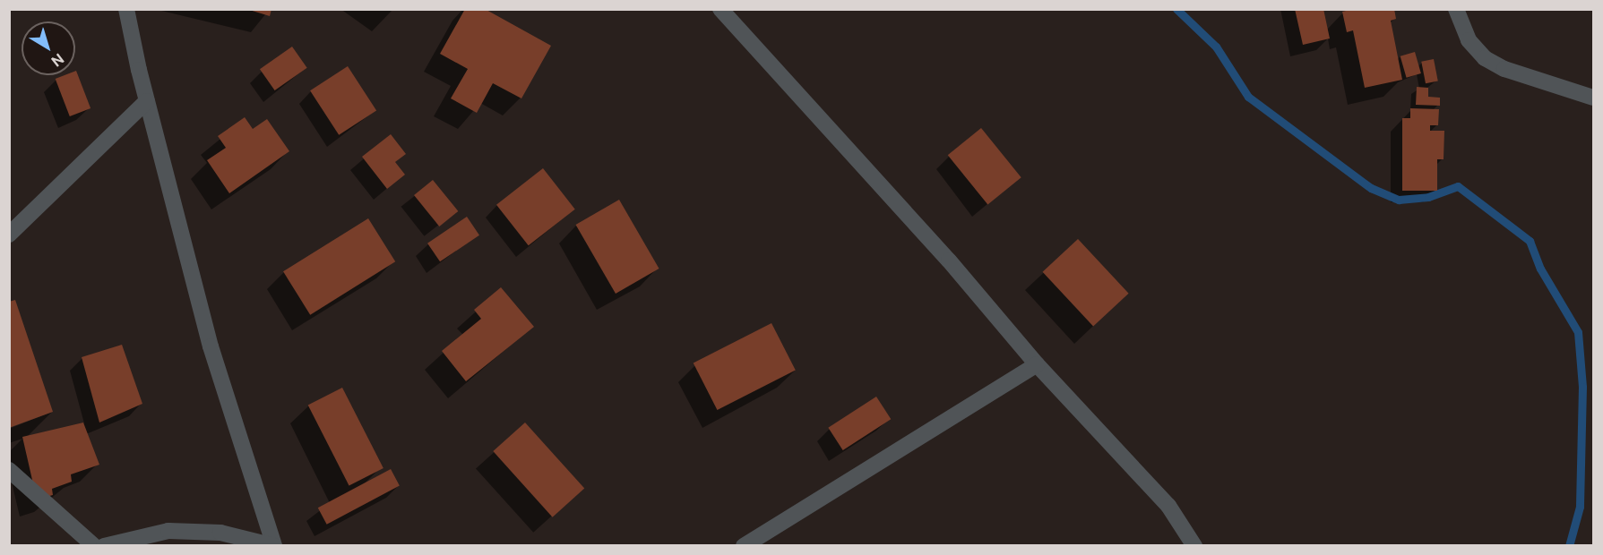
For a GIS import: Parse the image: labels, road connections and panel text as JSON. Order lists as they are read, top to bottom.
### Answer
{
  "north": "bottom right"
}
